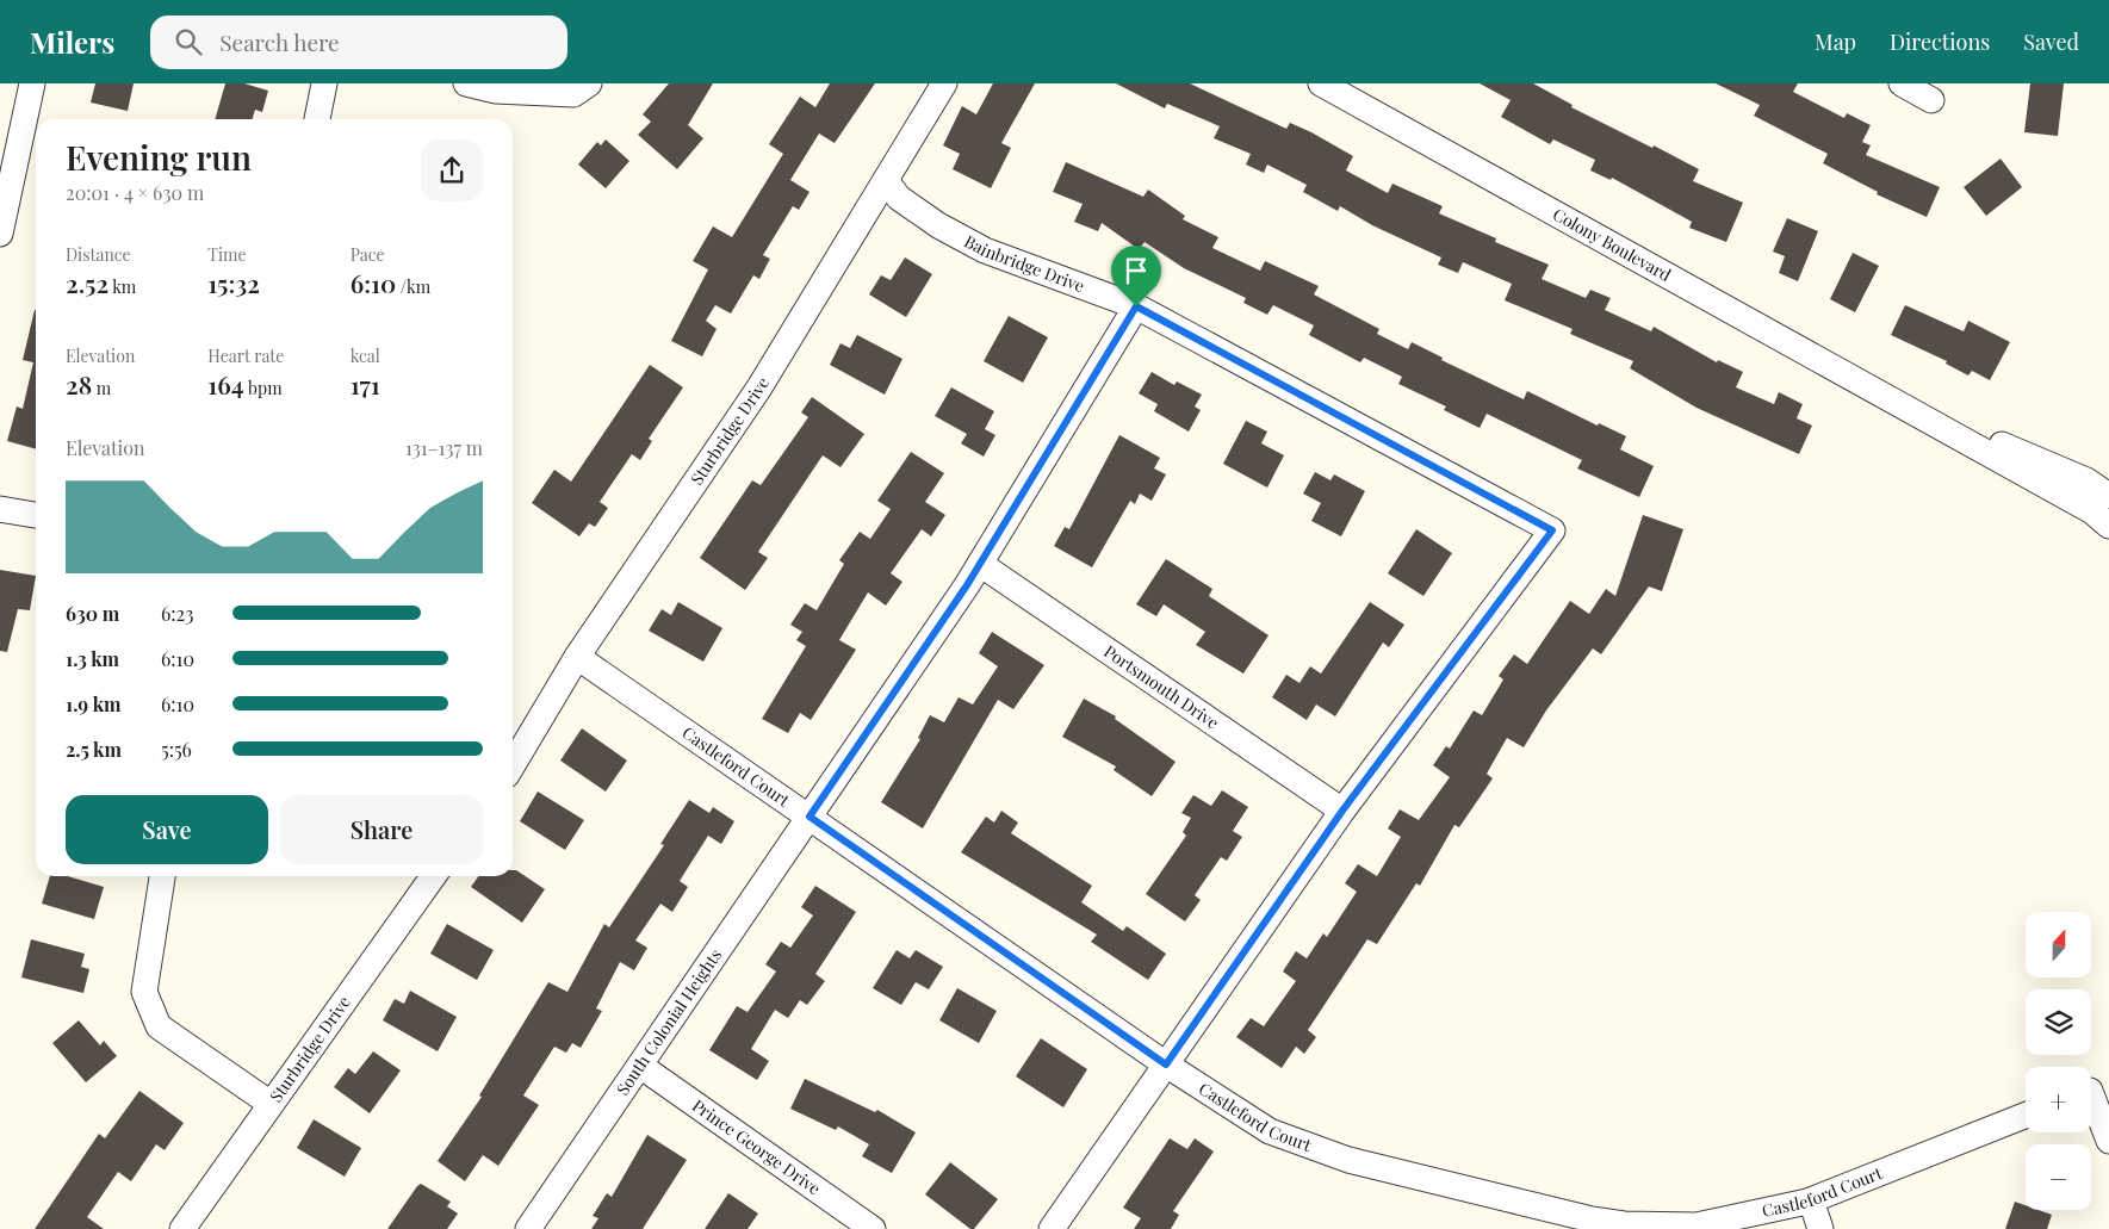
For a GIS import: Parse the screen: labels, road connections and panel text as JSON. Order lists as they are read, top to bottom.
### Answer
{
  "streets": {
    "street": [
      "Colony Boulevard",
      "Bainbridge Drive",
      "Sturbridge Drive",
      "Portsmouth Drive",
      "Castleford Court",
      "South Colonial Heights",
      "Prince George Drive"
    ]
  },
  "crossings": [
    ["Bainbridge Drive", "Sturbridge Drive"],
    ["Bainbridge Drive", "Portsmouth Drive"],
    ["Bainbridge Drive", "South Colonial Heights"],
    ["Sturbridge Drive", "Castleford Court"],
    ["Portsmouth Drive", "South Colonial Heights"],
    ["Castleford Court", "South Colonial Heights"],
    ["South Colonial Heights", "Prince George Drive"]
  ],
  "north": "top",
  "page": {
    "header": "Milers",
    "search": "Search here",
    "nav": ["Map", "Directions", "Saved"],
    "heading": ["Evening run", "20:01 · 4 × 630 m"],
    "stats": [
      ["Distance", "2.52 km"],
      ["Time", "15:32"],
      ["Pace", "6:10 /km"],
      ["Elevation", "28 m"],
      ["Heart rate", "164 bpm"],
      ["kcal", "171"]
    ],
    "chart": ["Elevation", "131–137 m"],
    "list": [
      {
        "name": "630 m",
        "note": "6:23"
      },
      {
        "name": "1.3 km",
        "note": "6:10"
      },
      {
        "name": "1.9 km",
        "note": "6:10"
      },
      {
        "name": "2.5 km",
        "note": "5:56"
      }
    ],
    "buttons": ["Save", "Share"],
    "map_buttons": ["+", "−"]
  }
}
